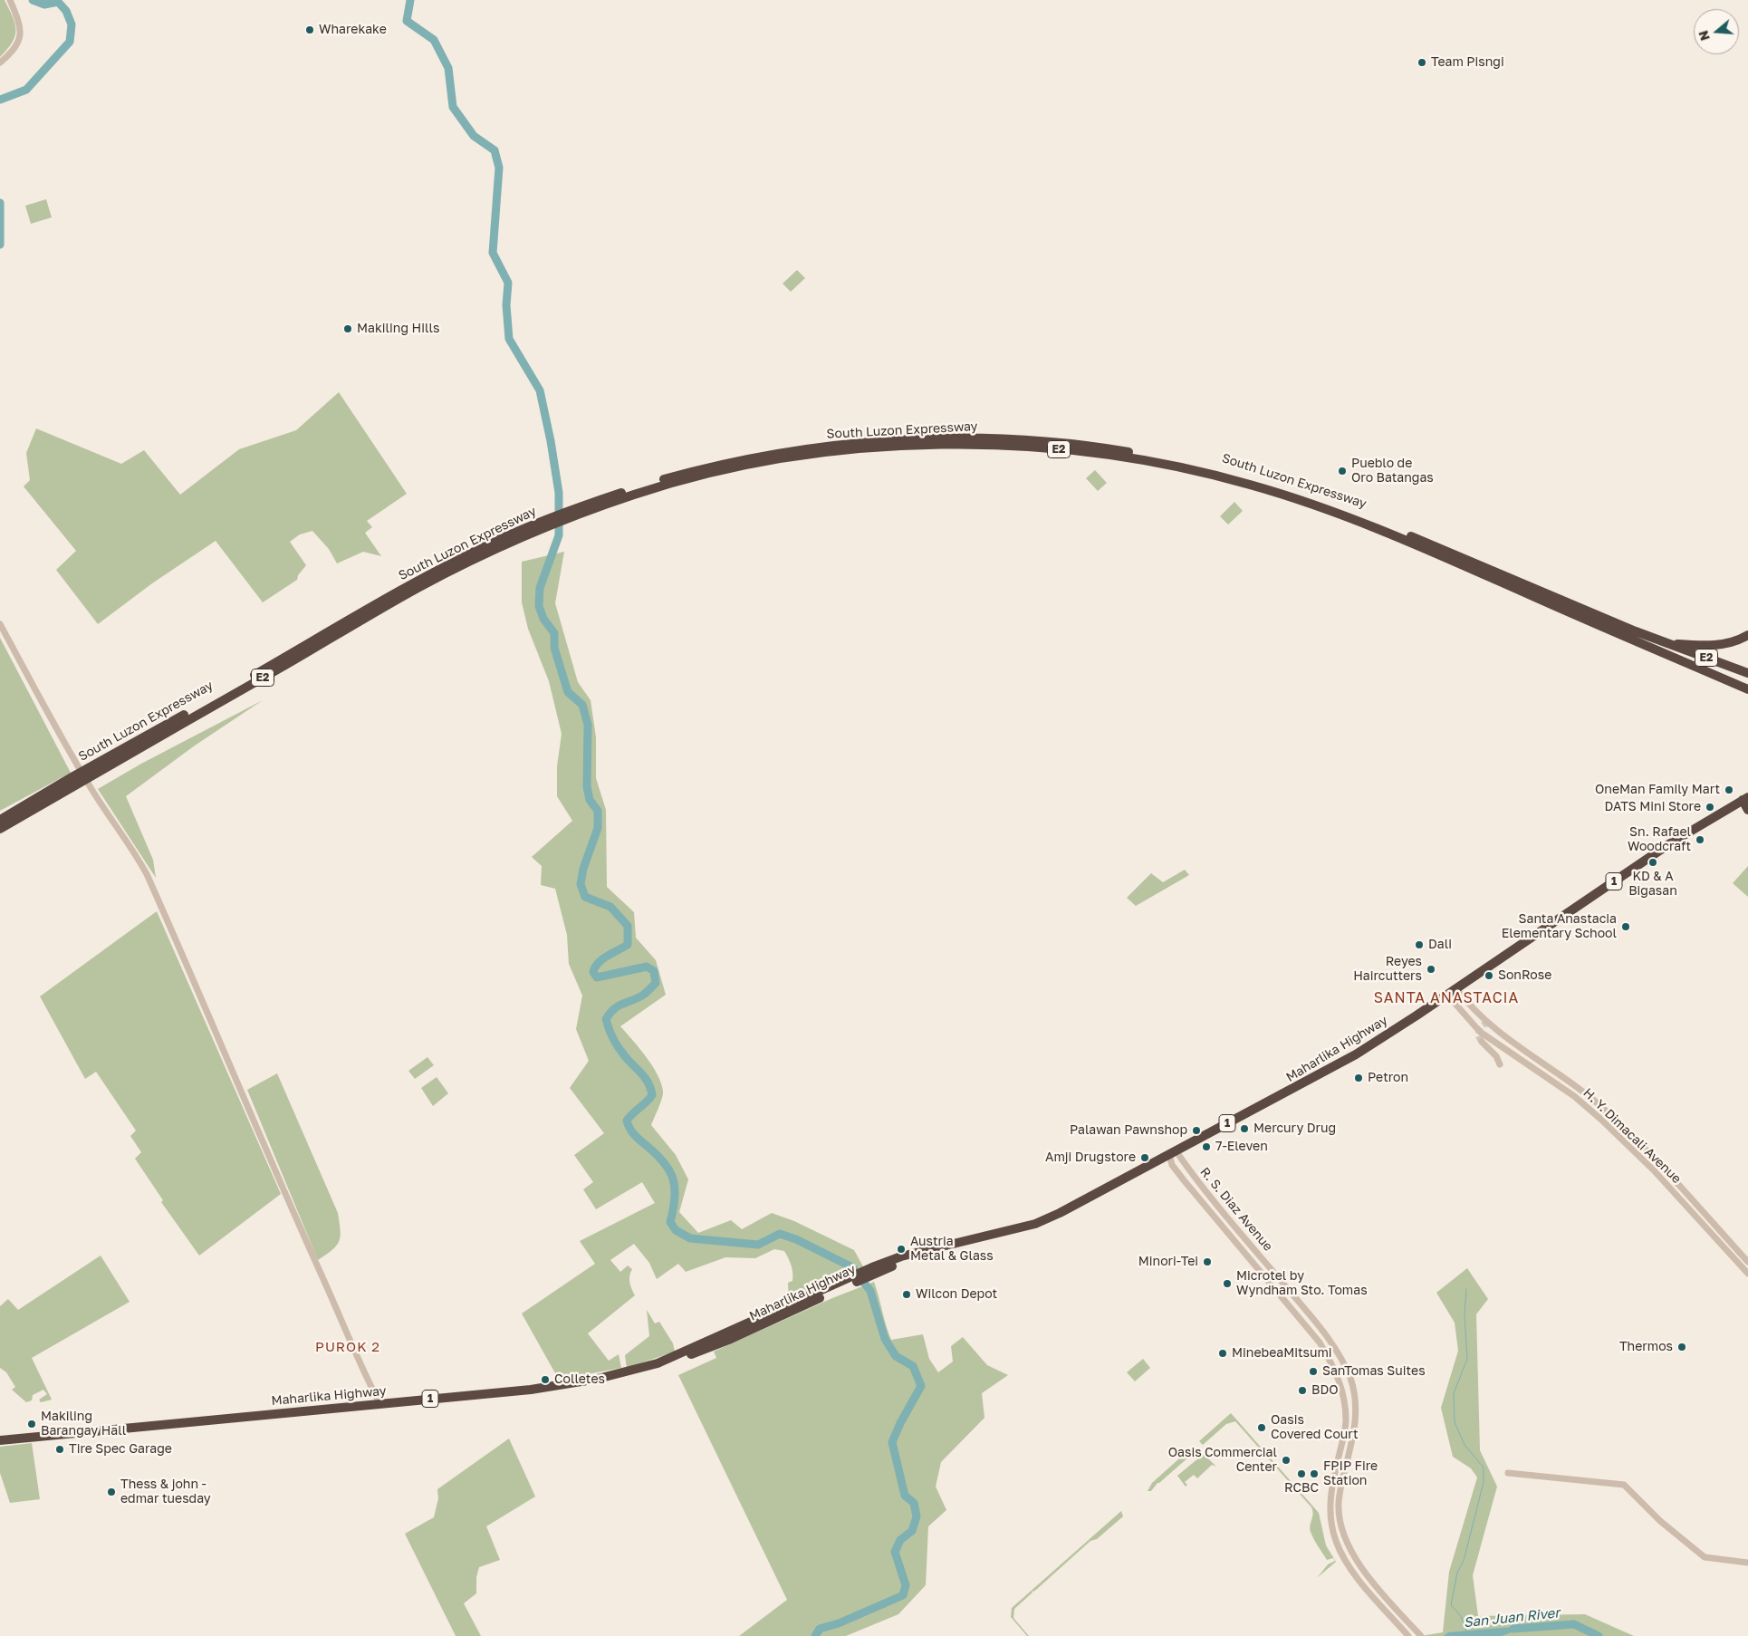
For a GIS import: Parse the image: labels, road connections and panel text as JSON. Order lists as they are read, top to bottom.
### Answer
{
  "streets": {
    "highway": [
      "South Luzon Expressway",
      "E2",
      "1",
      "Maharlika Highway"
    ],
    "street": ["H. Y. Dimacali Avenue", "R. S. Diaz Avenue"]
  },
  "crossings": [
    ["Maharlika Highway", "H. Y. Dimacali Avenue"],
    ["Maharlika Highway", "R. S. Diaz Avenue"]
  ],
  "districts": ["SANTA ANASTACIA", "PUROK 2"],
  "water": ["San Juan River"],
  "places": [
    "Wharekake",
    "Team Pisngi",
    "Makiling Hills",
    "Pueblo de Oro Batangas",
    "OneMan Family Mart",
    "DATS Mini Store",
    "Sn. Rafael Woodcraft",
    "KD & A Bigasan",
    "Santa Anastacia Elementary School",
    "Dali",
    "Reyes Haircutters",
    "SonRose",
    "Petron",
    "Mercury Drug",
    "Palawan Pawnshop",
    "7-Eleven",
    "Amji Drugstore",
    "Austria Metal & Glass",
    "Minori-Tei",
    "Microtel by Wyndham Sto. Tomas",
    "Wilcon Depot",
    "Thermos",
    "MinebeaMitsumi",
    "SanTomas Suites",
    "Colletes",
    "BDO",
    "Makiling Barangay Hall",
    "Oasis Covered Court",
    "Tire Spec Garage",
    "Oasis Commercial Center",
    "RCBC",
    "FPIP Fire Station",
    "Thess & john - edmar tuesday"
  ],
  "north": "left"
}
